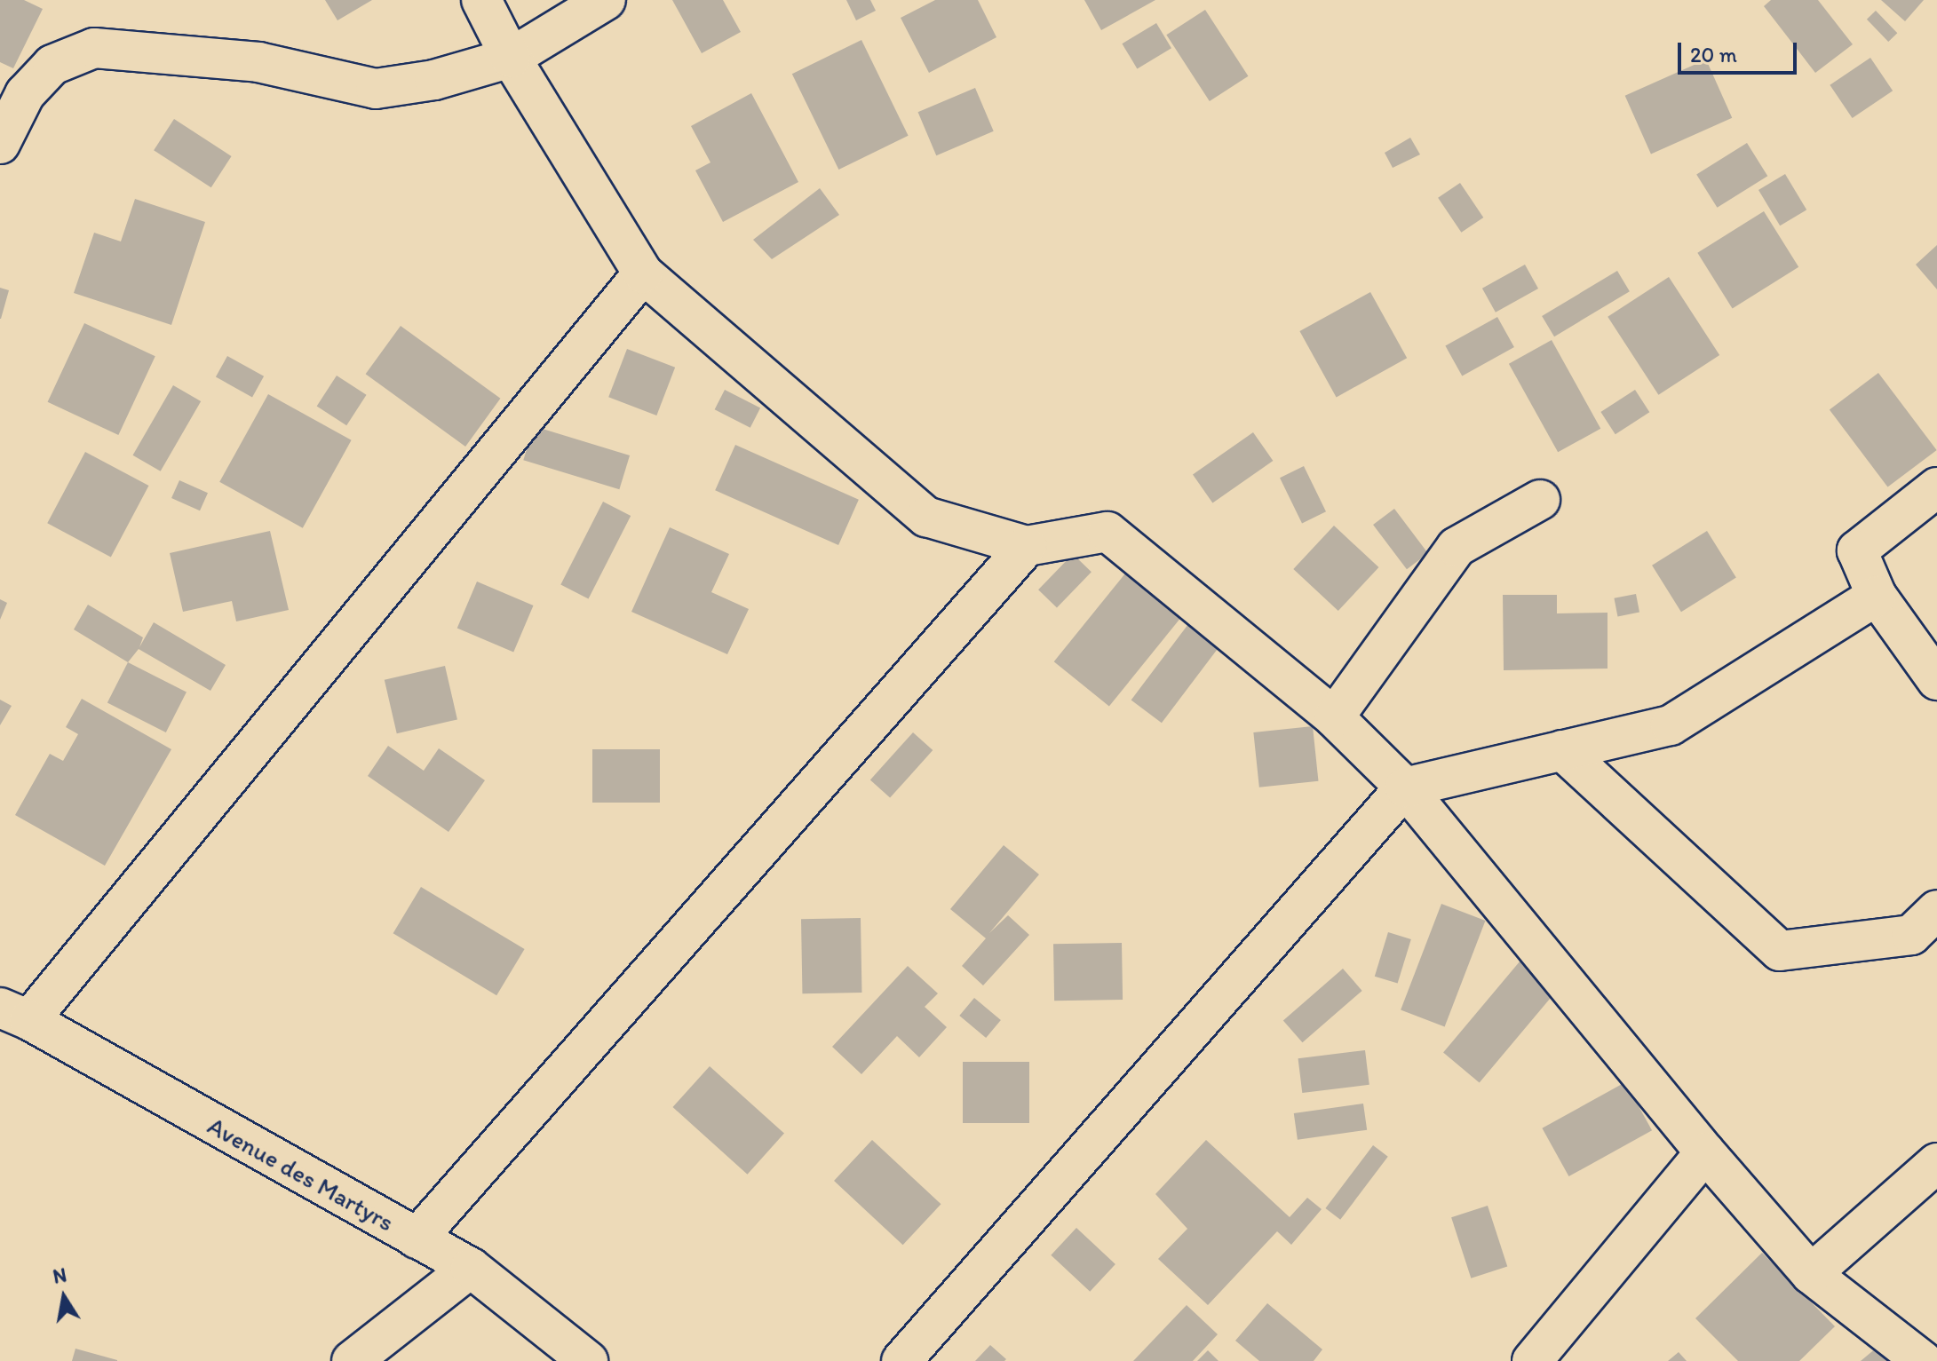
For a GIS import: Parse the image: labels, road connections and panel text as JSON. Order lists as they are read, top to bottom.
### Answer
{
  "streets": {
    "street": ["Avenue des Martyrs"]
  },
  "scale_bar": "20 m",
  "north": "top"
}
